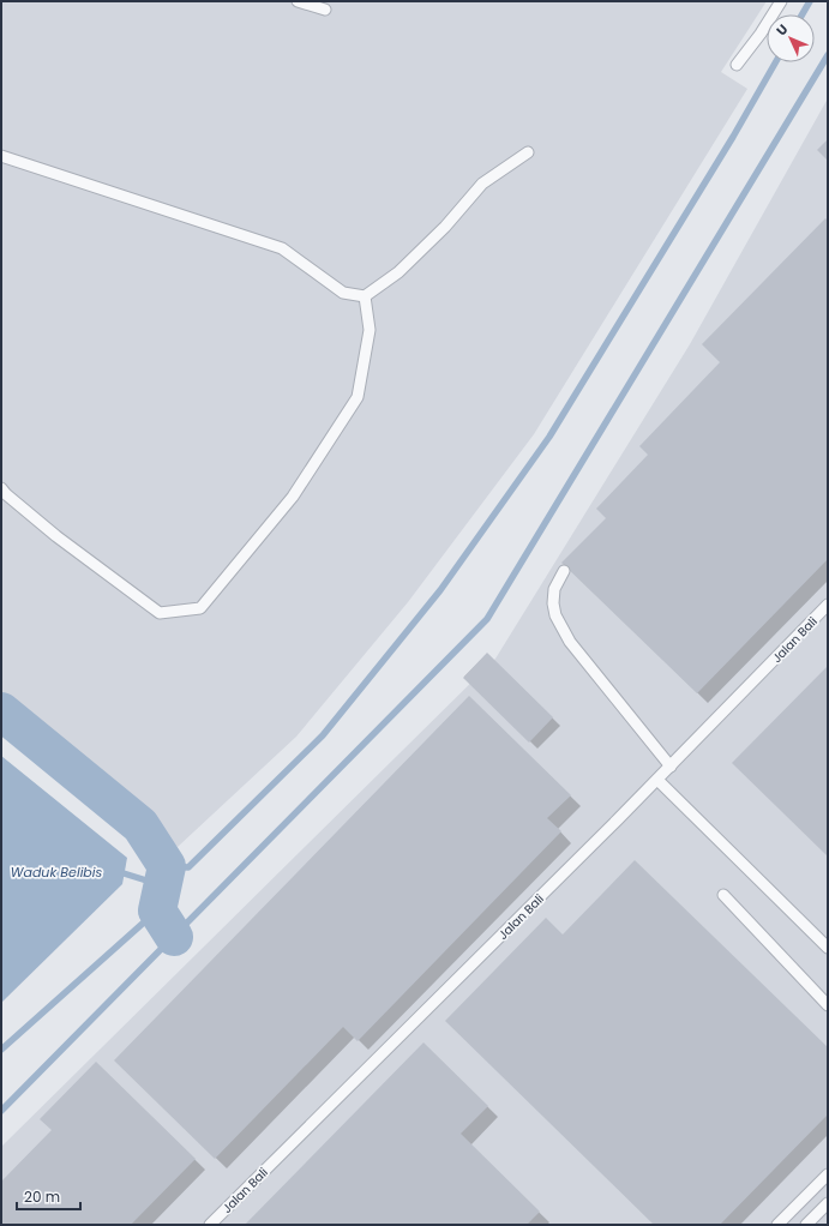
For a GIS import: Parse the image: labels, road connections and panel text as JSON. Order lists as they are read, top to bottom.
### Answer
{
  "streets": {
    "lane": ["Jalan Bali"]
  },
  "water": ["Waduk Belibis"],
  "scale_bar": "20 m",
  "north": "top left"
}
